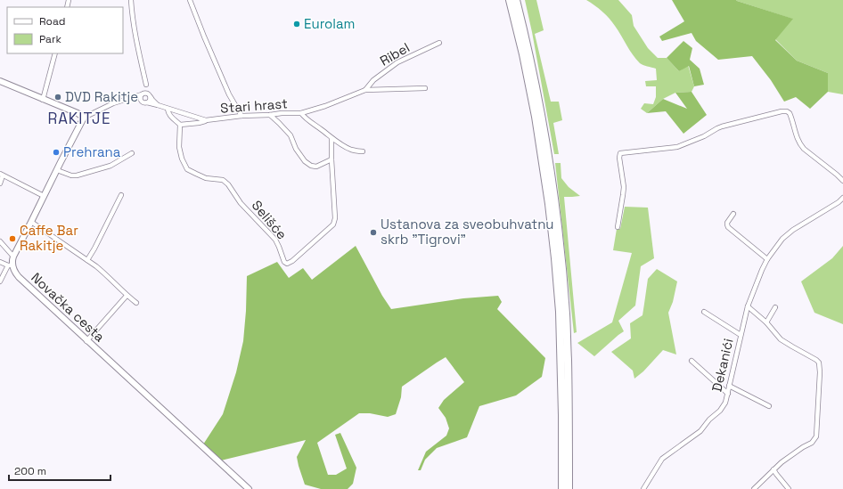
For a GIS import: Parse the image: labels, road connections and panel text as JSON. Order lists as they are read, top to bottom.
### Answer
{
  "streets": {
    "street": [
      "Ribel",
      "Stari hrast",
      "Selišće",
      "Novačka cesta",
      "Dekanići"
    ]
  },
  "crossings": [
    ["Ribel", "Stari hrast"]
  ],
  "districts": ["RAKITJE"],
  "places": [
    "Eurolam",
    "DVD Rakitje",
    "Prehrana",
    "Ustanova za sveobuhvatnu skrb \"Tigrovi\"",
    "Caffe Bar Rakitje"
  ],
  "legend": ["Road", "Park"],
  "scale_bar": "200 m"
}
